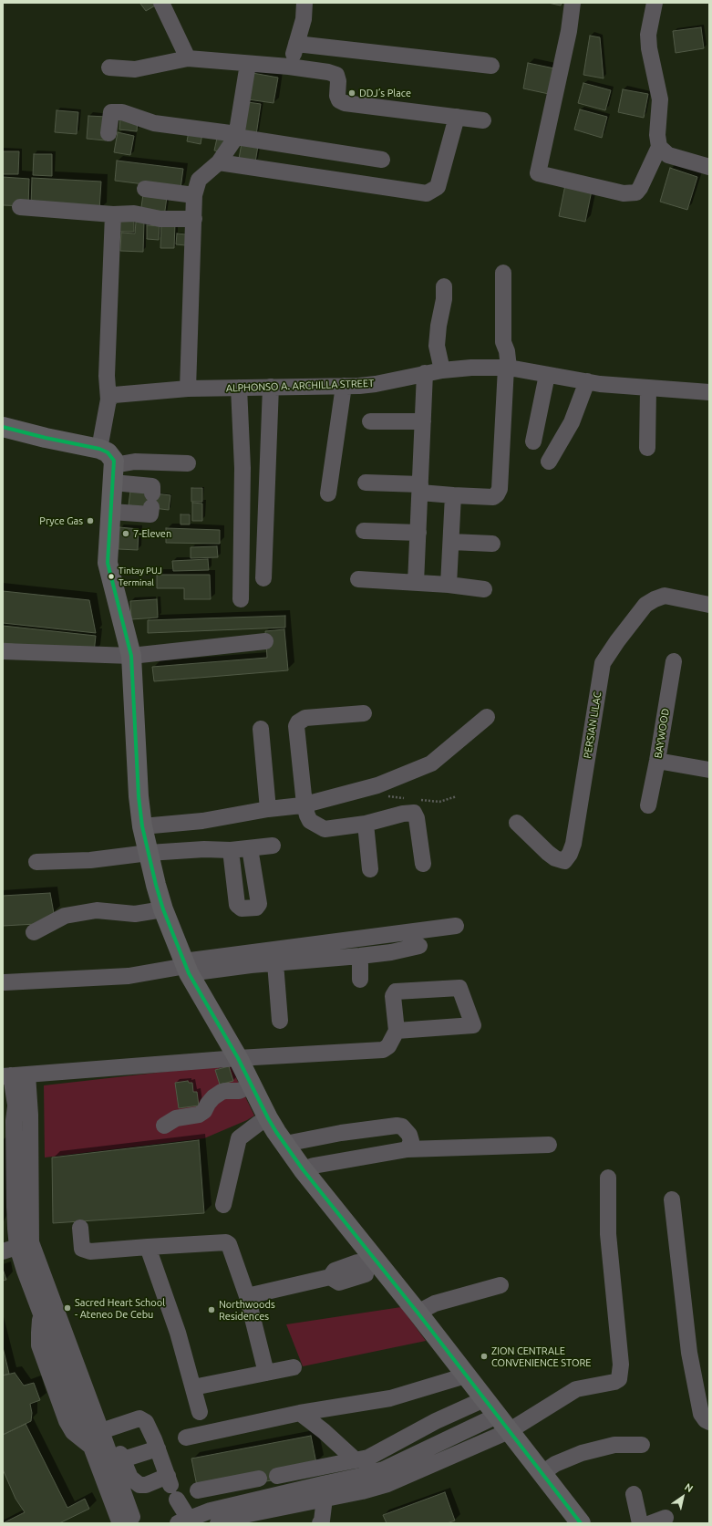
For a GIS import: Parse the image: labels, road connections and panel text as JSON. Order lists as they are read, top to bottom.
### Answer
{
  "streets": {
    "street": ["ALPHONSO A. ARCHILLA STREET", "PERSIAN LILAC", "BAYWOOD"]
  },
  "places": [
    "DDJ’s Place",
    "Pryce Gas",
    "7-Eleven",
    "Tintay PUJ Terminal",
    "Sacred Heart School - Ateneo De Cebu",
    "Northwoods Residences",
    "ZION CENTRALE CONVENIENCE STORE"
  ],
  "north": "top right"
}
